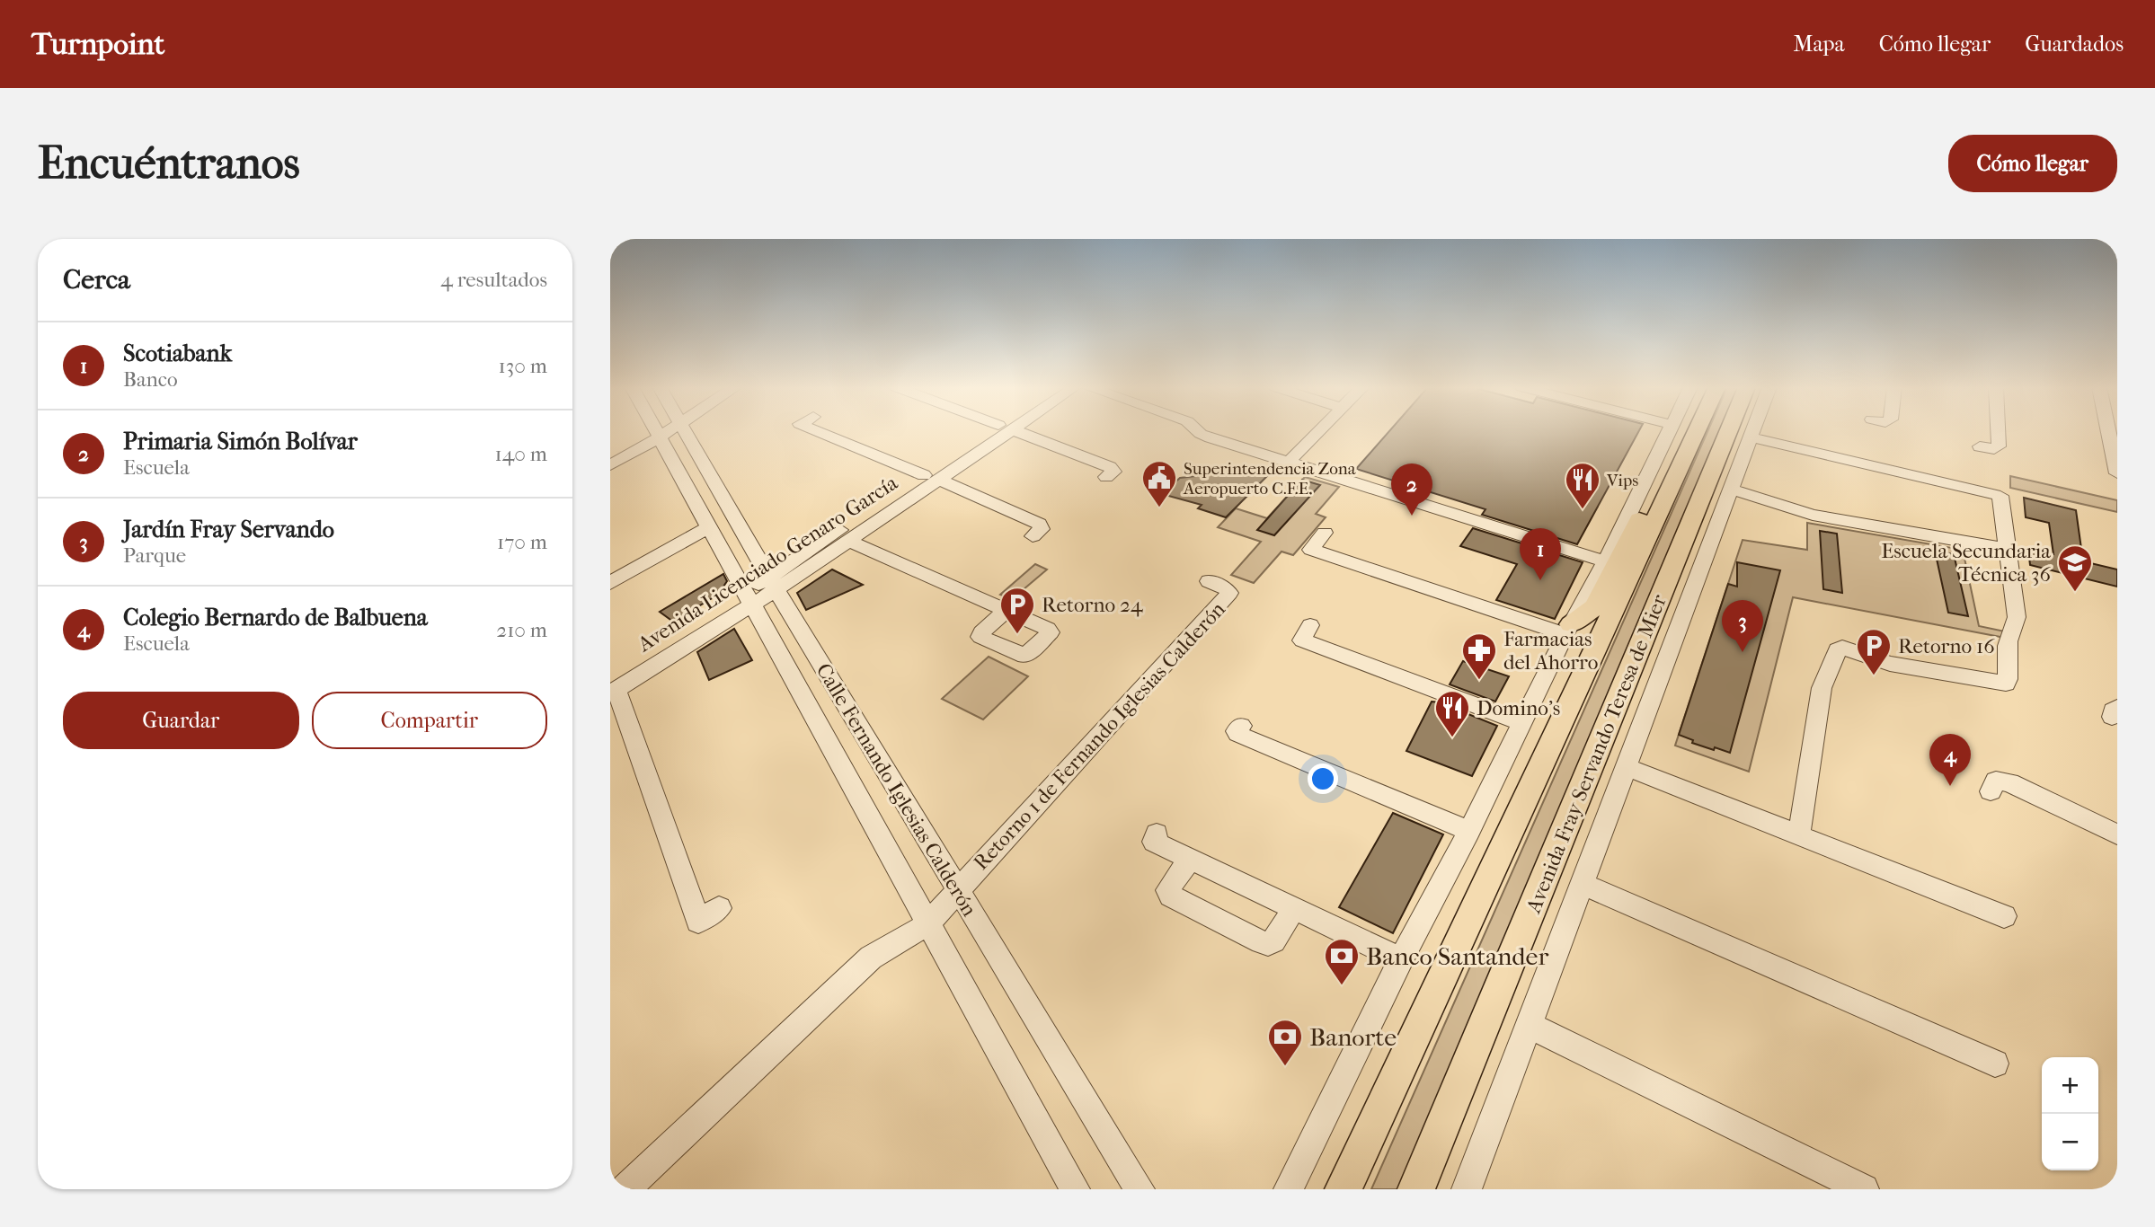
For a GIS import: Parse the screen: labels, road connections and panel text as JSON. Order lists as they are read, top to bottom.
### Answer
{
  "streets": {
    "main road": ["Avenida Fray Servando Teresa de Mier"],
    "street": ["Avenida Licenciado Genaro García", "Retorno 1 de Fernando Iglesias Calderón", "Calle Fernando Iglesias Calderón"]
  },
  "crossings": [
    ["Avenida Licenciado Genaro García", "Calle Fernando Iglesias Calderón"],
    ["Retorno 1 de Fernando Iglesias Calderón", "Calle Fernando Iglesias Calderón"]
  ],
  "places": {
    "public building": ["Superintendencia Zona Aeropuerto C.F.E."],
    "restaurant": ["Vips", "Domino's"],
    "school or university": ["Escuela Secundaria Técnica 36"],
    "parking": ["Retorno 24", "Retorno 16"],
    "pharmacy": ["Farmacias del Ahorro"],
    "bank": ["Banco Santander", "Banorte"]
  },
  "page": {
    "header": "Turnpoint",
    "nav": ["Mapa", "Cómo llegar", "Guardados"],
    "buttons": [
      "Cómo llegar",
      ["Guardar", "Compartir"]
    ],
    "title": "Encuéntranos",
    "heading": ["Cerca", "4 resultados"],
    "list": [
      {
        "mark": "1",
        "name": "Scotiabank",
        "note": "Banco",
        "value": "130 m"
      },
      {
        "mark": "2",
        "name": "Primaria Simón Bolívar",
        "note": "Escuela",
        "value": "140 m"
      },
      {
        "mark": "3",
        "name": "Jardín Fray Servando",
        "note": "Parque",
        "value": "170 m"
      },
      {
        "mark": "4",
        "name": "Colegio Bernardo de Balbuena",
        "note": "Escuela",
        "value": "210 m"
      }
    ],
    "pins": [
      "2",
      "1",
      "3",
      "4"
    ],
    "map_buttons": ["+", "−"]
  }
}
